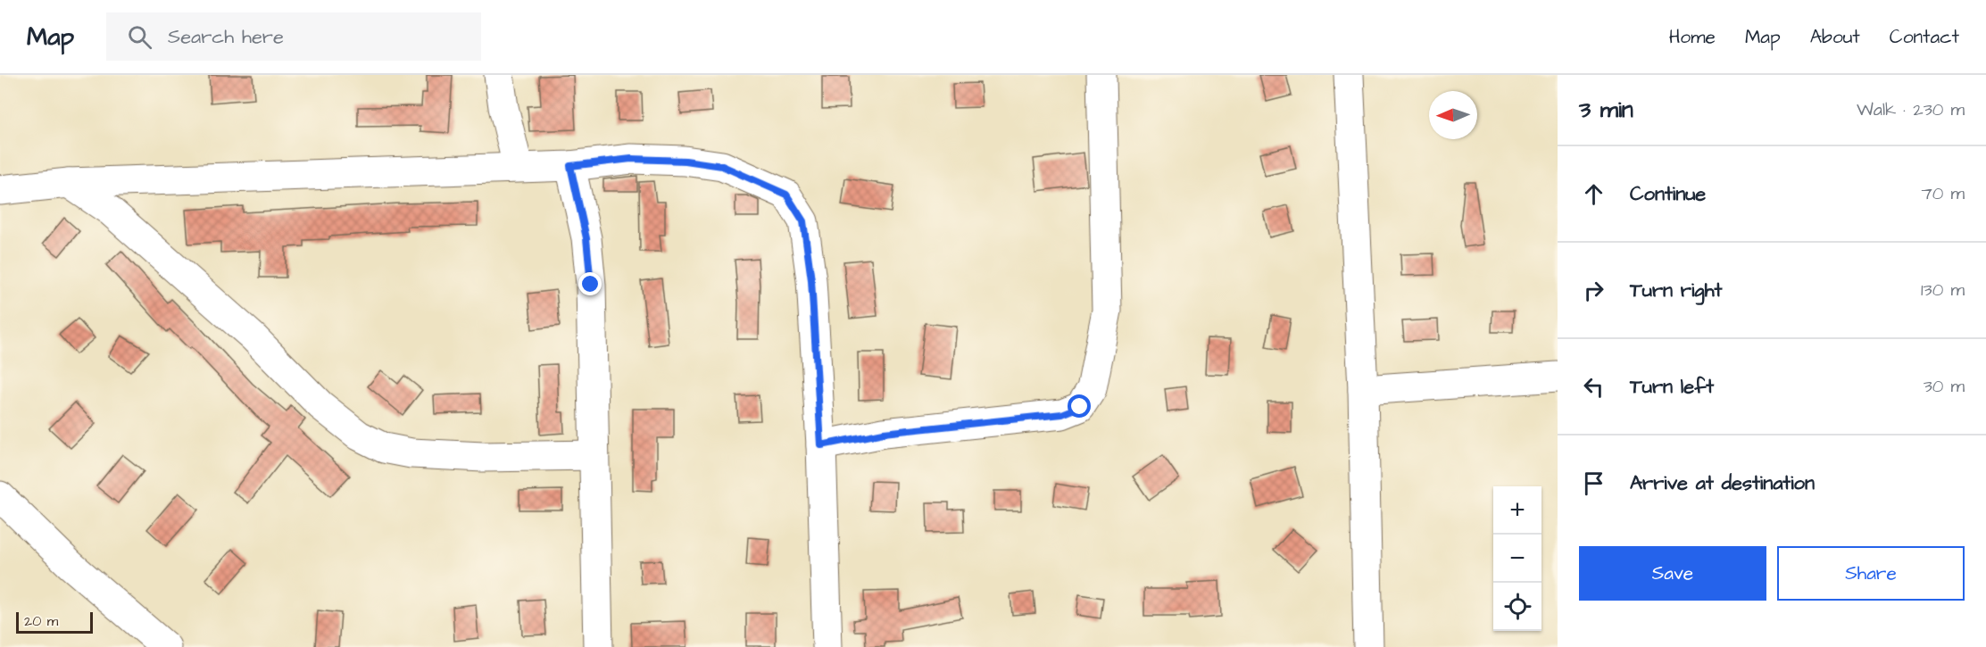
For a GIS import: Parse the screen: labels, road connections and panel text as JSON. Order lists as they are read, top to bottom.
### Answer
{
  "scale_bar": "20 m",
  "north": "left",
  "page": {
    "header": "Map",
    "search": "Search here",
    "nav": [
      "Home",
      "Map",
      "About",
      "Contact"
    ],
    "heading": ["3 min", "Walk · 230 m"],
    "list": [
      ["Continue", "70 m"],
      ["Turn right", "130 m"],
      ["Turn left", "30 m"],
      "Arrive at destination"
    ],
    "map_buttons": ["+", "−"],
    "buttons": ["Save", "Share"],
    "scale": "20 m"
  }
}
